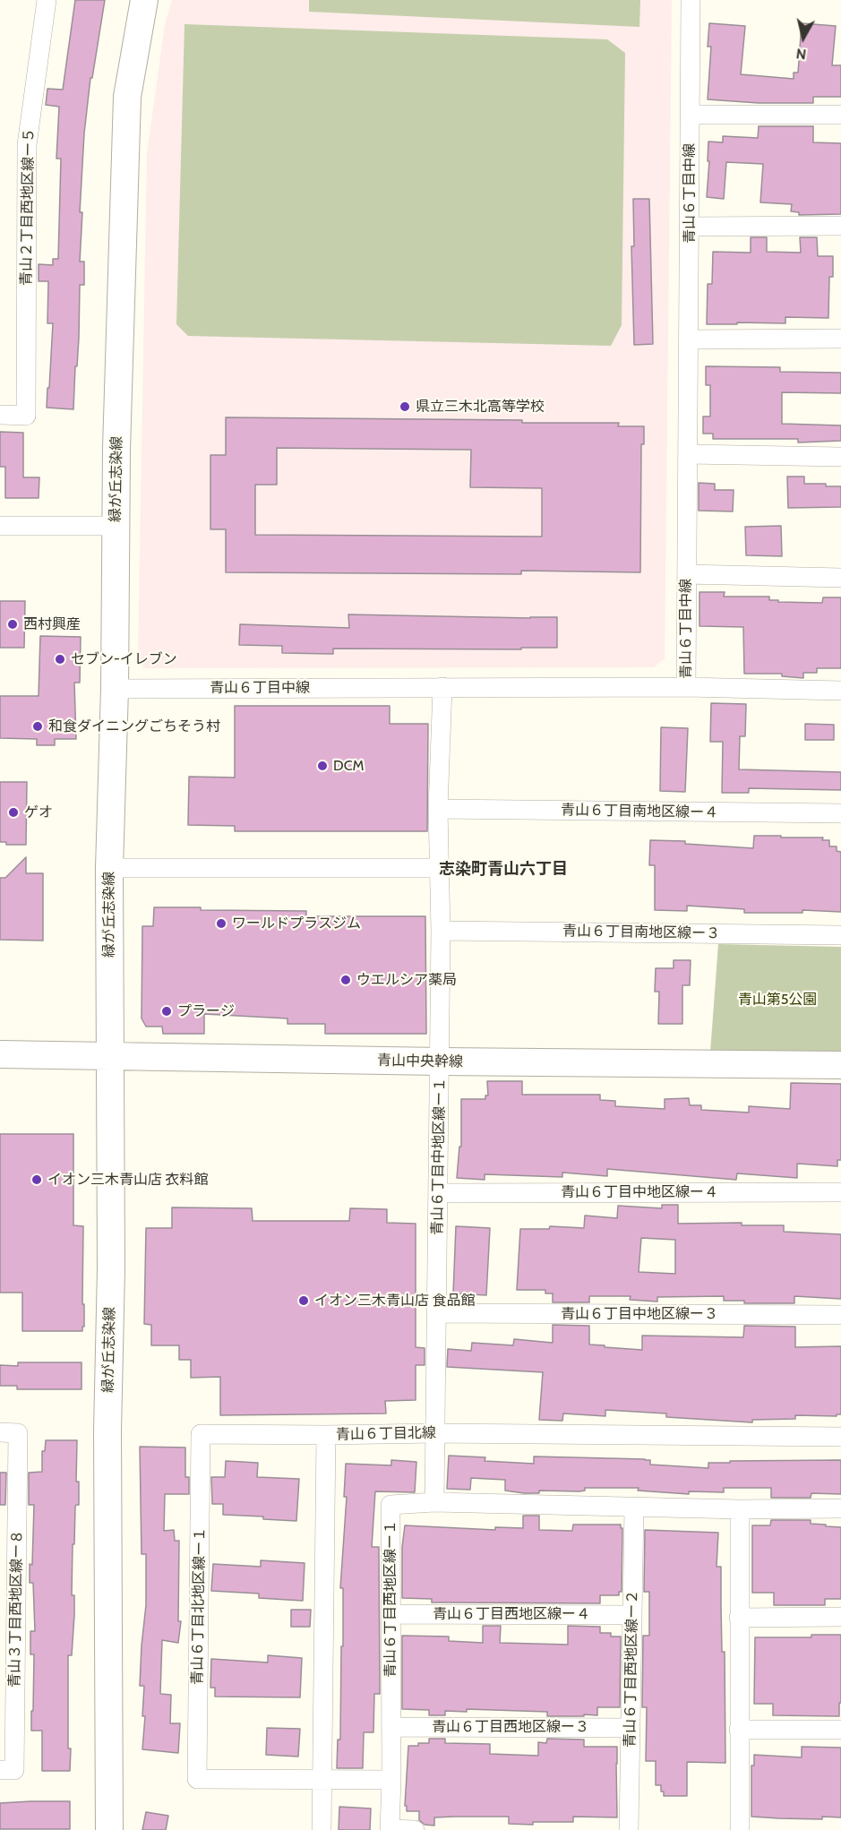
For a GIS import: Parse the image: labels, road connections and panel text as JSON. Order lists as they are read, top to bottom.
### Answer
{
  "streets": {
    "street": [
      "青山６丁目中線",
      "青山２丁目西地区線ー５",
      "緑が丘志染線",
      "青山６丁目南地区線ー４",
      "青山６丁目南地区線ー３",
      "青山中央幹線",
      "青山６丁目中地区線ー１",
      "青山６丁目中地区線ー４",
      "青山６丁目中地区線ー３",
      "青山６丁目北線",
      "青山６丁目西地区線ー１",
      "青山６丁目北地区線ー１",
      "青山３丁目西地区線ー８",
      "青山６丁目西地区線ー４",
      "青山６丁目西地区線ー２",
      "青山６丁目西地区線ー３"
    ]
  },
  "crossings": [
    ["青山６丁目中線", "緑が丘志染線"],
    ["青山６丁目中線", "青山６丁目中地区線ー１"],
    ["緑が丘志染線", "青山中央幹線"],
    ["青山６丁目南地区線ー４", "青山６丁目中地区線ー１"],
    ["青山６丁目南地区線ー３", "青山６丁目中地区線ー１"],
    ["青山中央幹線", "青山６丁目中地区線ー１"],
    ["青山６丁目中地区線ー１", "青山６丁目中地区線ー４"],
    ["青山６丁目中地区線ー１", "青山６丁目中地区線ー３"],
    ["青山６丁目中地区線ー１", "青山６丁目北線"],
    ["青山６丁目中地区線ー１", "青山６丁目西地区線ー１"],
    ["青山６丁目北線", "青山６丁目北地区線ー１"],
    ["青山６丁目西地区線ー１", "青山６丁目西地区線ー４"],
    ["青山６丁目西地区線ー１", "青山６丁目西地区線ー２"],
    ["青山６丁目西地区線ー１", "青山６丁目西地区線ー３"],
    ["青山６丁目西地区線ー４", "青山６丁目西地区線ー２"],
    ["青山６丁目西地区線ー２", "青山６丁目西地区線ー３"]
  ],
  "districts": ["志染町青山六丁目"],
  "parks": ["青山第5公園"],
  "places": [
    "県立三木北高等学校",
    "西村興産",
    "セブン-イレブン",
    "和食ダイニングごちそう村",
    "DCM",
    "ゲオ",
    "ワールドプラスジム",
    "ウエルシア薬局",
    "プラージ",
    "イオン三木青山店 衣料館",
    "イオン三木青山店 食品館"
  ],
  "north": "bottom"
}
